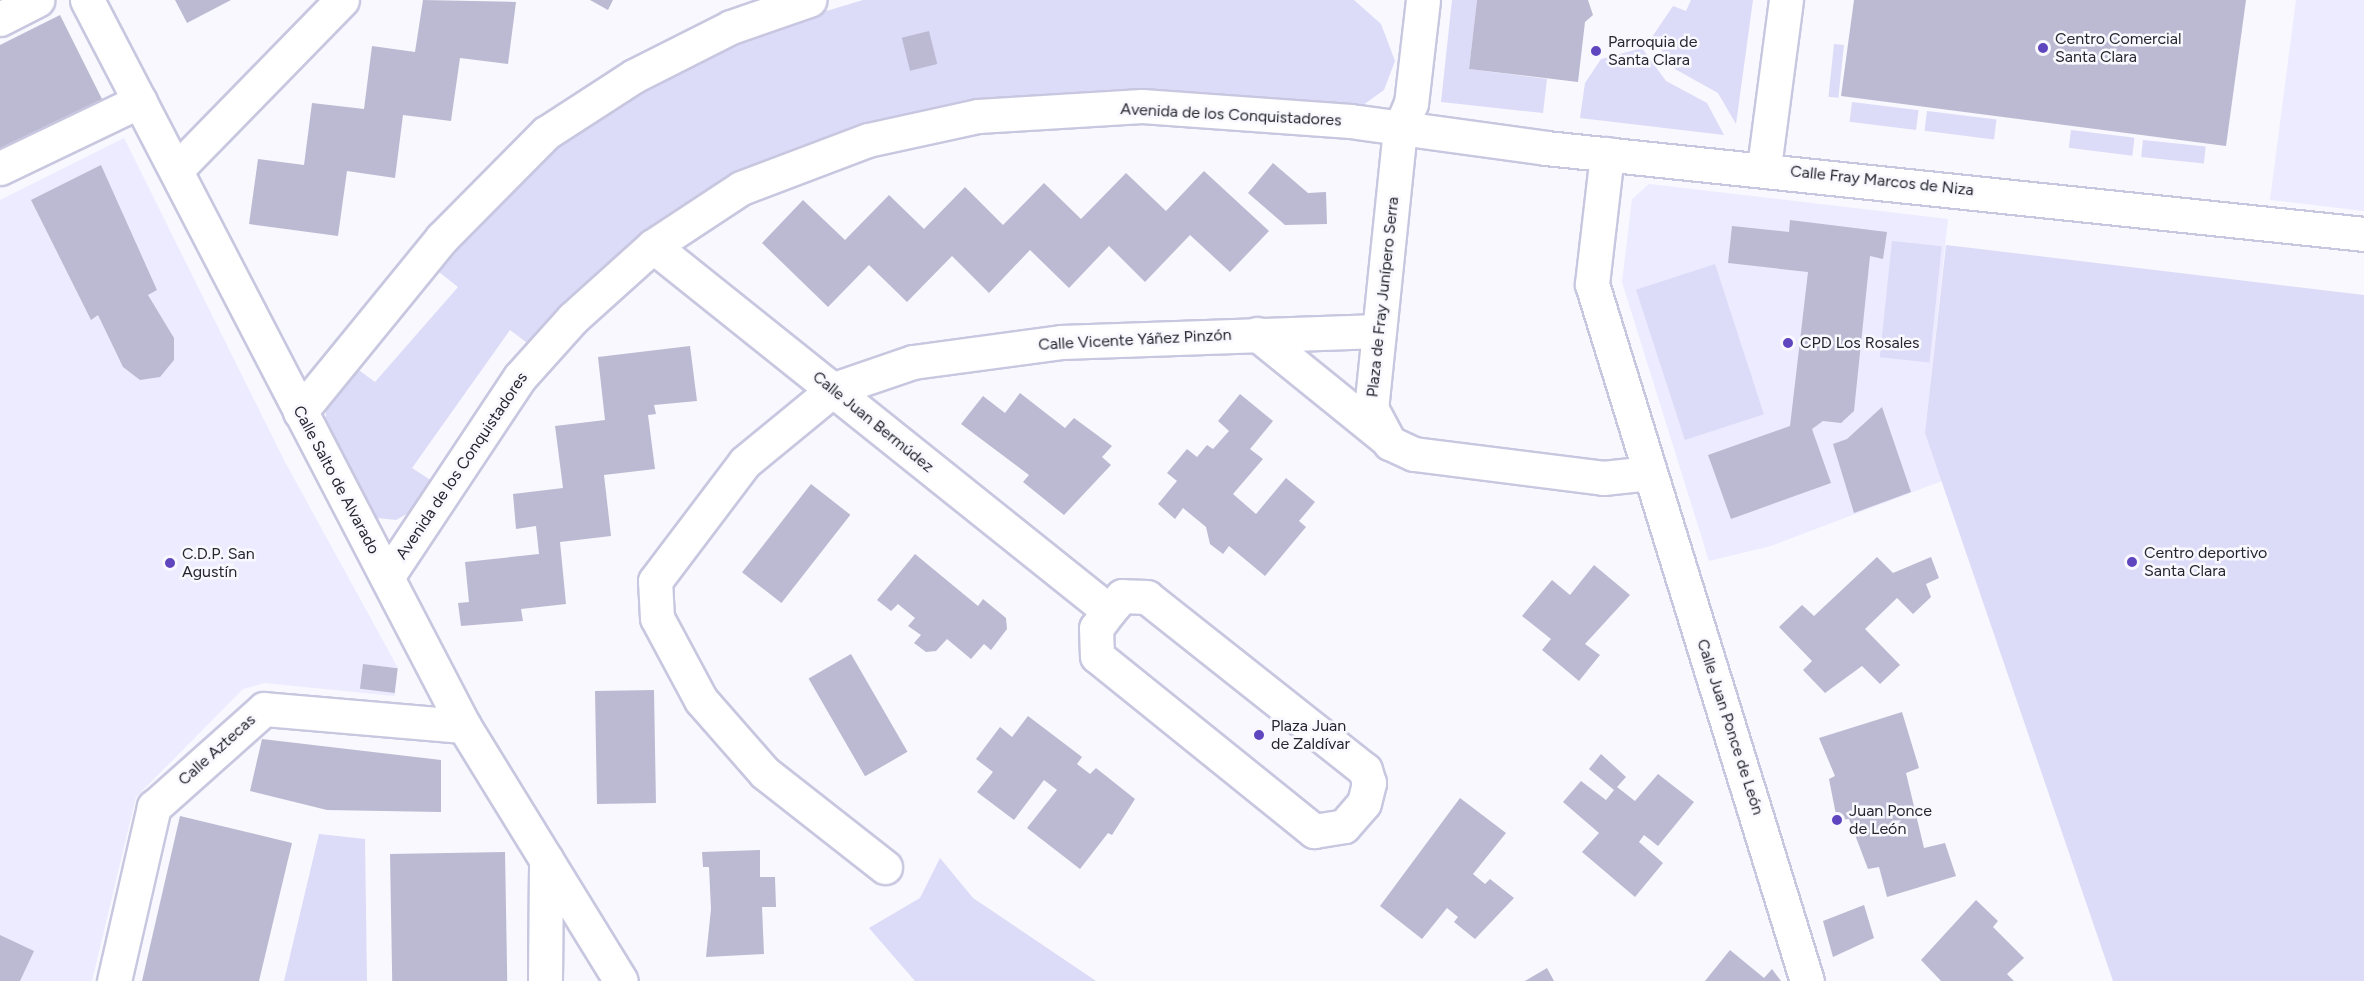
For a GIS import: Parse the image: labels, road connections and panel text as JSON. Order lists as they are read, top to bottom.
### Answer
{
  "streets": {
    "street": [
      "Avenida de los Conquistadores",
      "Calle Fray Marcos de Niza",
      "Plaza de Fray Junípero Serra",
      "Calle Vicente Yáñez Pinzón",
      "Calle Juan Bermúdez",
      "Calle Salto de Alvarado",
      "Calle Juan Ponce de León",
      "Calle Aztecas"
    ]
  },
  "crossings": [
    ["Avenida de los Conquistadores", "Calle Fray Marcos de Niza"],
    ["Avenida de los Conquistadores", "Plaza de Fray Junípero Serra"],
    ["Avenida de los Conquistadores", "Calle Juan Bermúdez"],
    ["Avenida de los Conquistadores", "Calle Salto de Alvarado"],
    ["Calle Fray Marcos de Niza", "Plaza de Fray Junípero Serra"],
    ["Plaza de Fray Junípero Serra", "Calle Vicente Yáñez Pinzón"],
    ["Calle Vicente Yáñez Pinzón", "Calle Juan Bermúdez"],
    ["Calle Salto de Alvarado", "Calle Aztecas"]
  ],
  "places": [
    "Centro Comercial Santa Clara",
    "Parroquia de Santa Clara",
    "CPD Los Rosales",
    "Centro deportivo Santa Clara",
    "C.D.P. San Agustín",
    "Plaza Juan de Zaldívar",
    "Juan Ponce de León"
  ]
}
